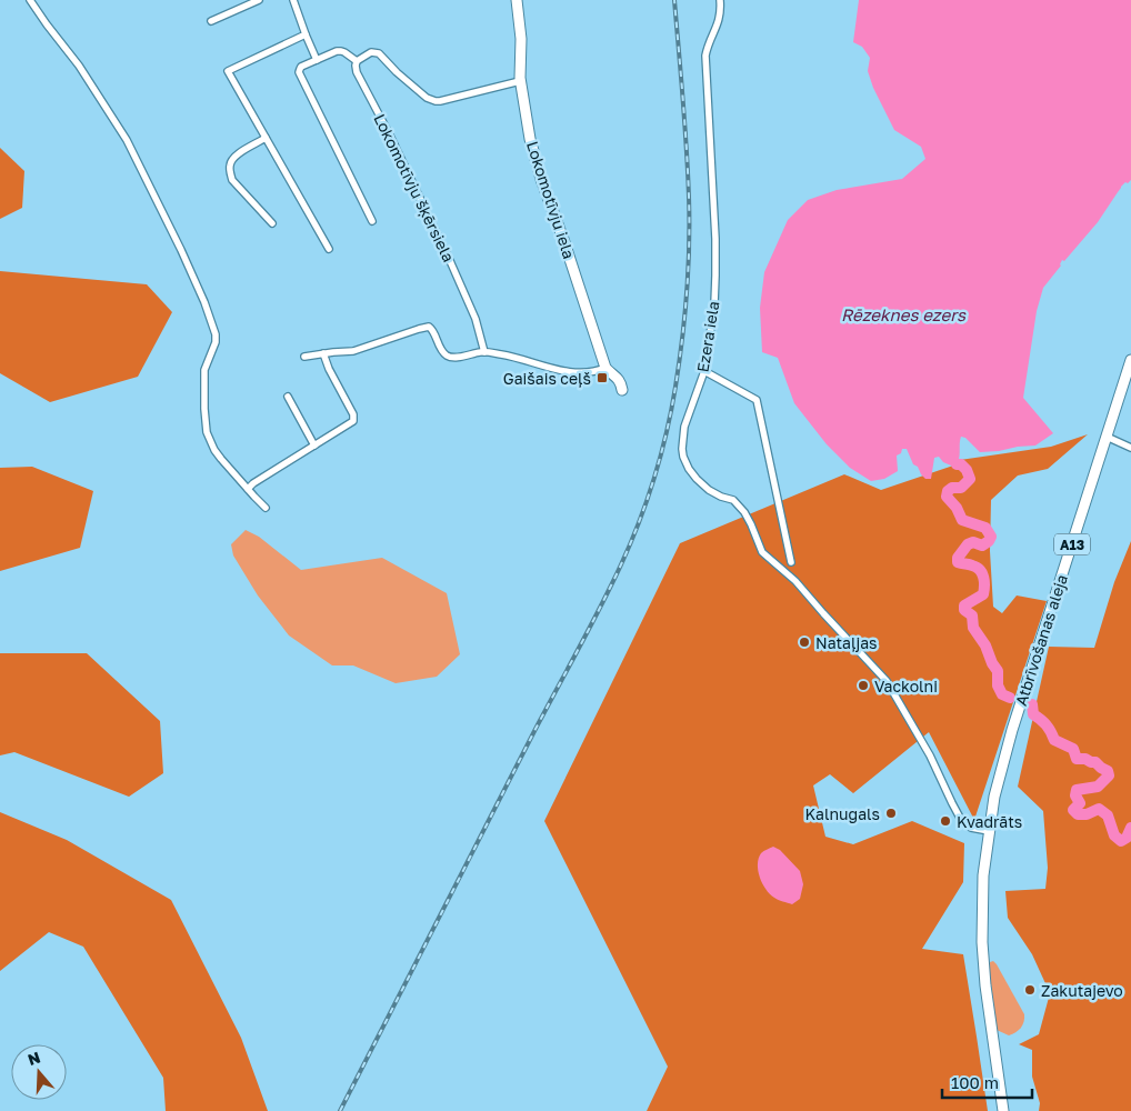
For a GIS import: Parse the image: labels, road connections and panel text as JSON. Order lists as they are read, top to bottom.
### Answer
{
  "streets": {
    "main road": ["Lokomotīvju iela", "A13", "Atbrīvošanas aleja"],
    "street": ["Lokomotīvju šķērsiela", "Ezera iela"]
  },
  "crossings": [
    ["Ezera iela", "A13"],
    ["Ezera iela", "Atbrīvošanas aleja"],
    ["A13", "Atbrīvošanas aleja"]
  ],
  "water": ["Rēzeknes ezers"],
  "places": {
    "transit": ["Gaišais ceļš"],
    "other": [
      "Nataļjas",
      "Vackolni",
      "Kalnugals",
      "Kvadrāts",
      "Zakutajevo"
    ]
  },
  "scale_bar": "100 m",
  "north": "top"
}
